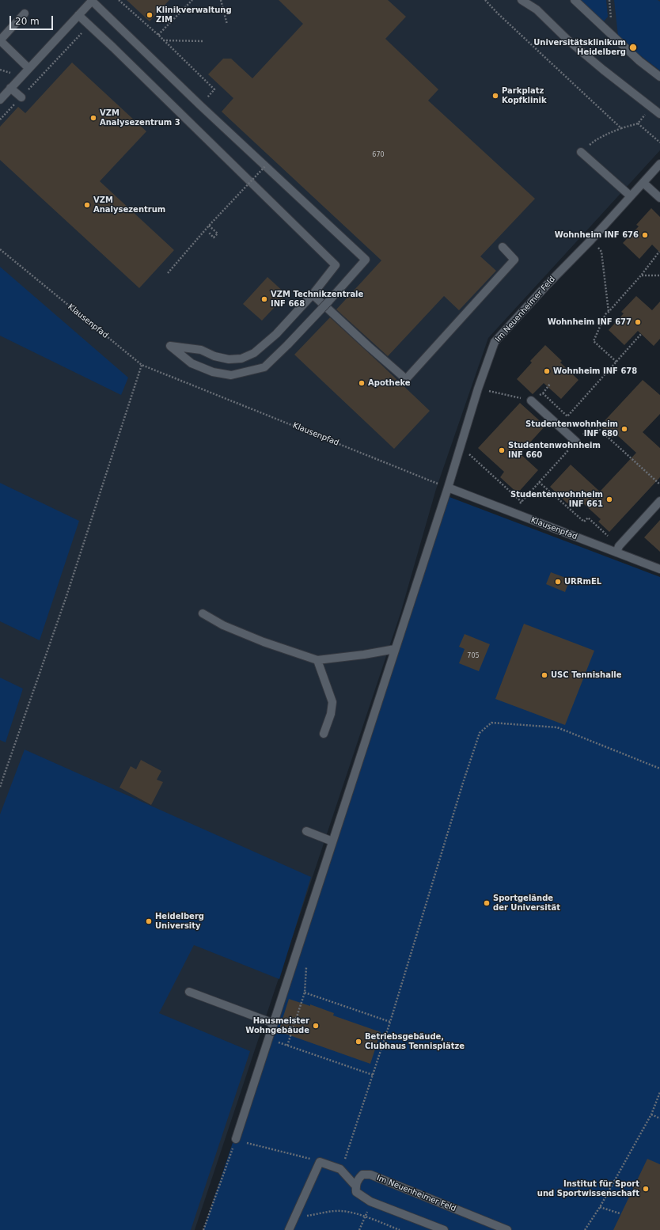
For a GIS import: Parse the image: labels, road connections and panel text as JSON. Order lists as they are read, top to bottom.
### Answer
{
  "streets": {
    "street": ["Im Neuenheimer Feld", "Klausenpfad"]
  },
  "crossings": [
    ["Im Neuenheimer Feld", "Klausenpfad"]
  ],
  "places": [
    "Klinikverwaltung ZIM",
    "Universitätsklinikum Heidelberg",
    "Parkplatz Kopfklinik",
    "VZM Analysezentrum 3",
    "VZM Analysezentrum",
    "Wohnheim INF 676",
    "VZM Technikzentrale INF 668",
    "Wohnheim INF 677",
    "Wohnheim INF 678",
    "Apotheke",
    "Studentenwohnheim INF 680",
    "Studentenwohnheim INF 660",
    "Studentenwohnheim INF 661",
    "URRmEL",
    "USC Tennishalle",
    "Sportgelände der Universität",
    "Heidelberg University",
    "Hausmeister Wohngebäude",
    "Betriebsgebäude, Clubhaus Tennisplätze",
    "Institut für Sport und Sportwissenschaft"
  ],
  "house_numbers": ["670", "705"],
  "scale_bar": "20 m"
}
